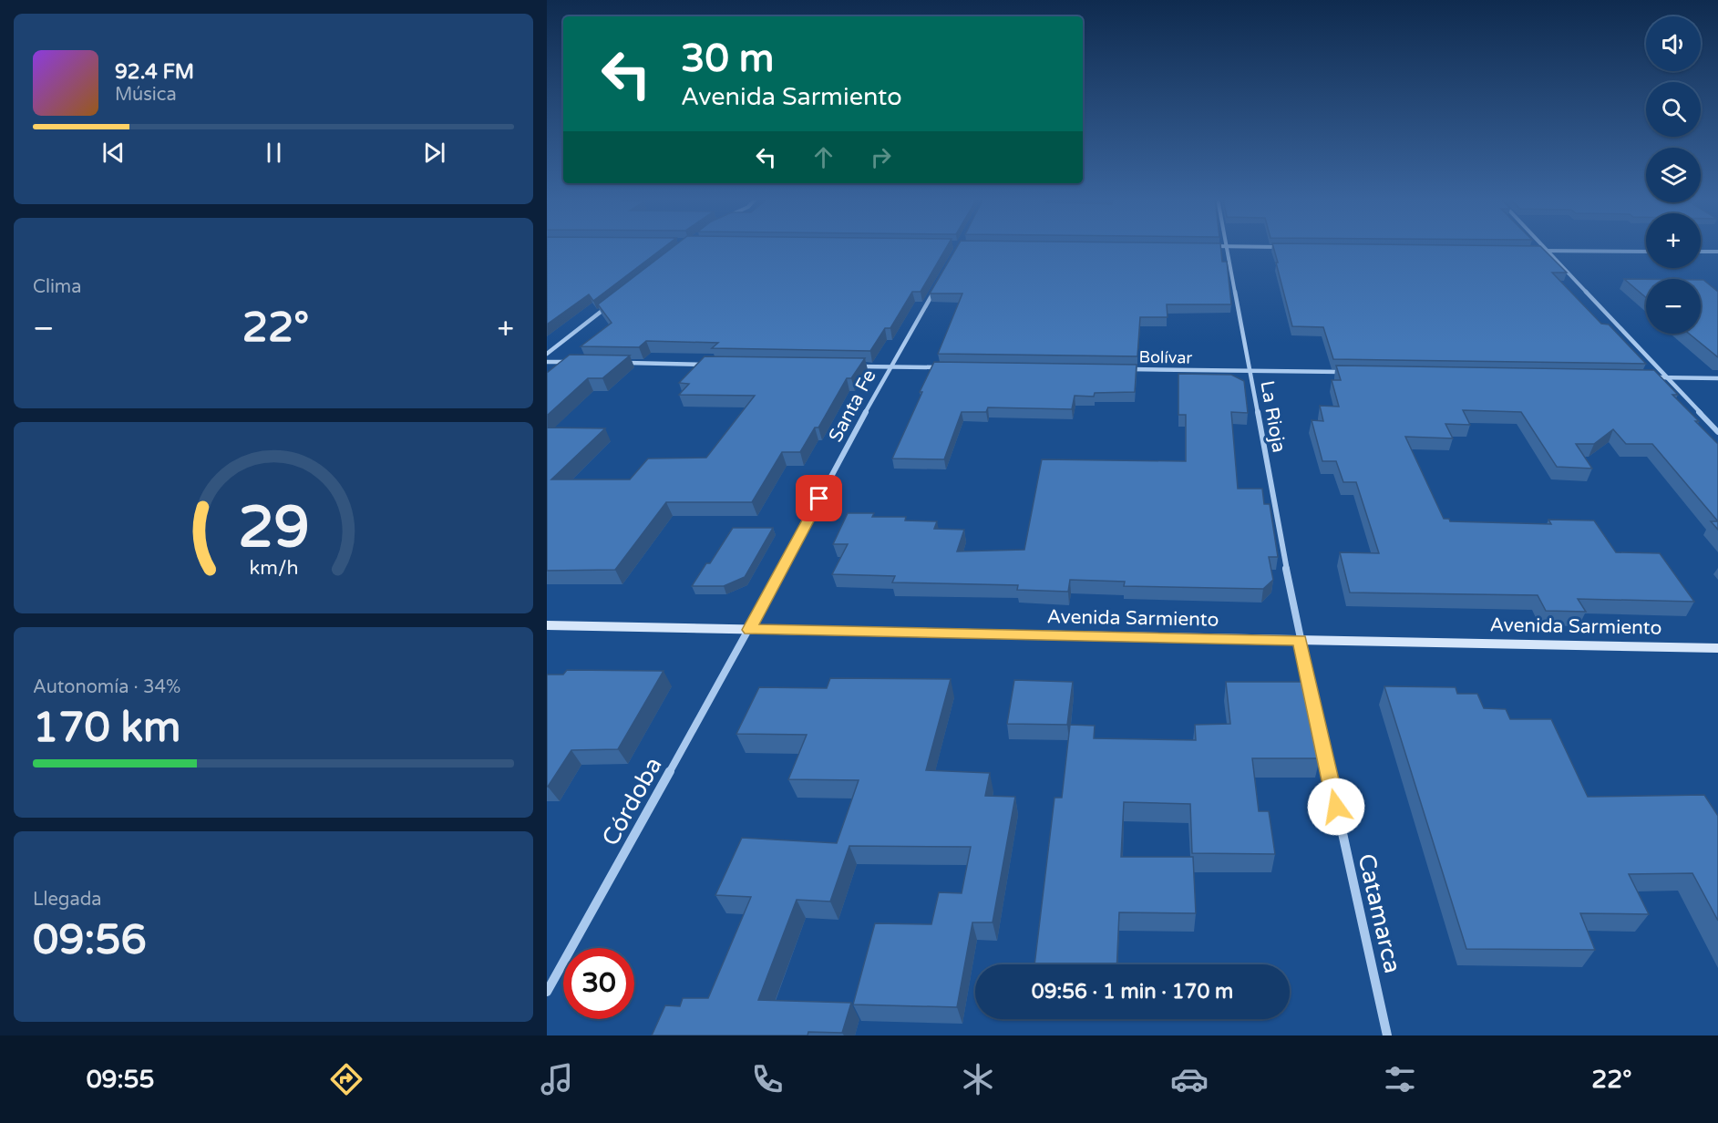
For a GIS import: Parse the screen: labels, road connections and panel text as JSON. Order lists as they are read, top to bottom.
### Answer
{
  "streets": {
    "main road": ["Avenida Sarmiento"],
    "street": [
      "Bolívar",
      "Santa Fe",
      "La Rioja",
      "Córdoba",
      "Catamarca"
    ]
  },
  "crossings": [
    ["Bolívar", "La Rioja"],
    ["Santa Fe", "Avenida Sarmiento"],
    ["Santa Fe", "Córdoba"],
    ["La Rioja", "Avenida Sarmiento"],
    ["La Rioja", "Catamarca"],
    ["Avenida Sarmiento", "Córdoba"],
    ["Avenida Sarmiento", "Catamarca"]
  ],
  "page": {
    "map_buttons": ["+", "−"],
    "turn": ["30 m", "Avenida Sarmiento"],
    "song": ["92.4 FM", "Música"],
    "tile": [
      "Clima",
      ["Autonomía · 34%", "170 km"],
      ["Llegada", "09:56"]
    ],
    "heat": ["−", "22°", "+"],
    "limit": "30",
    "trip": "09:56 · 1 min · 170 m",
    "tabs": ["09:55", "22°"],
    "gauge": ["29", "km/h"]
  }
}
